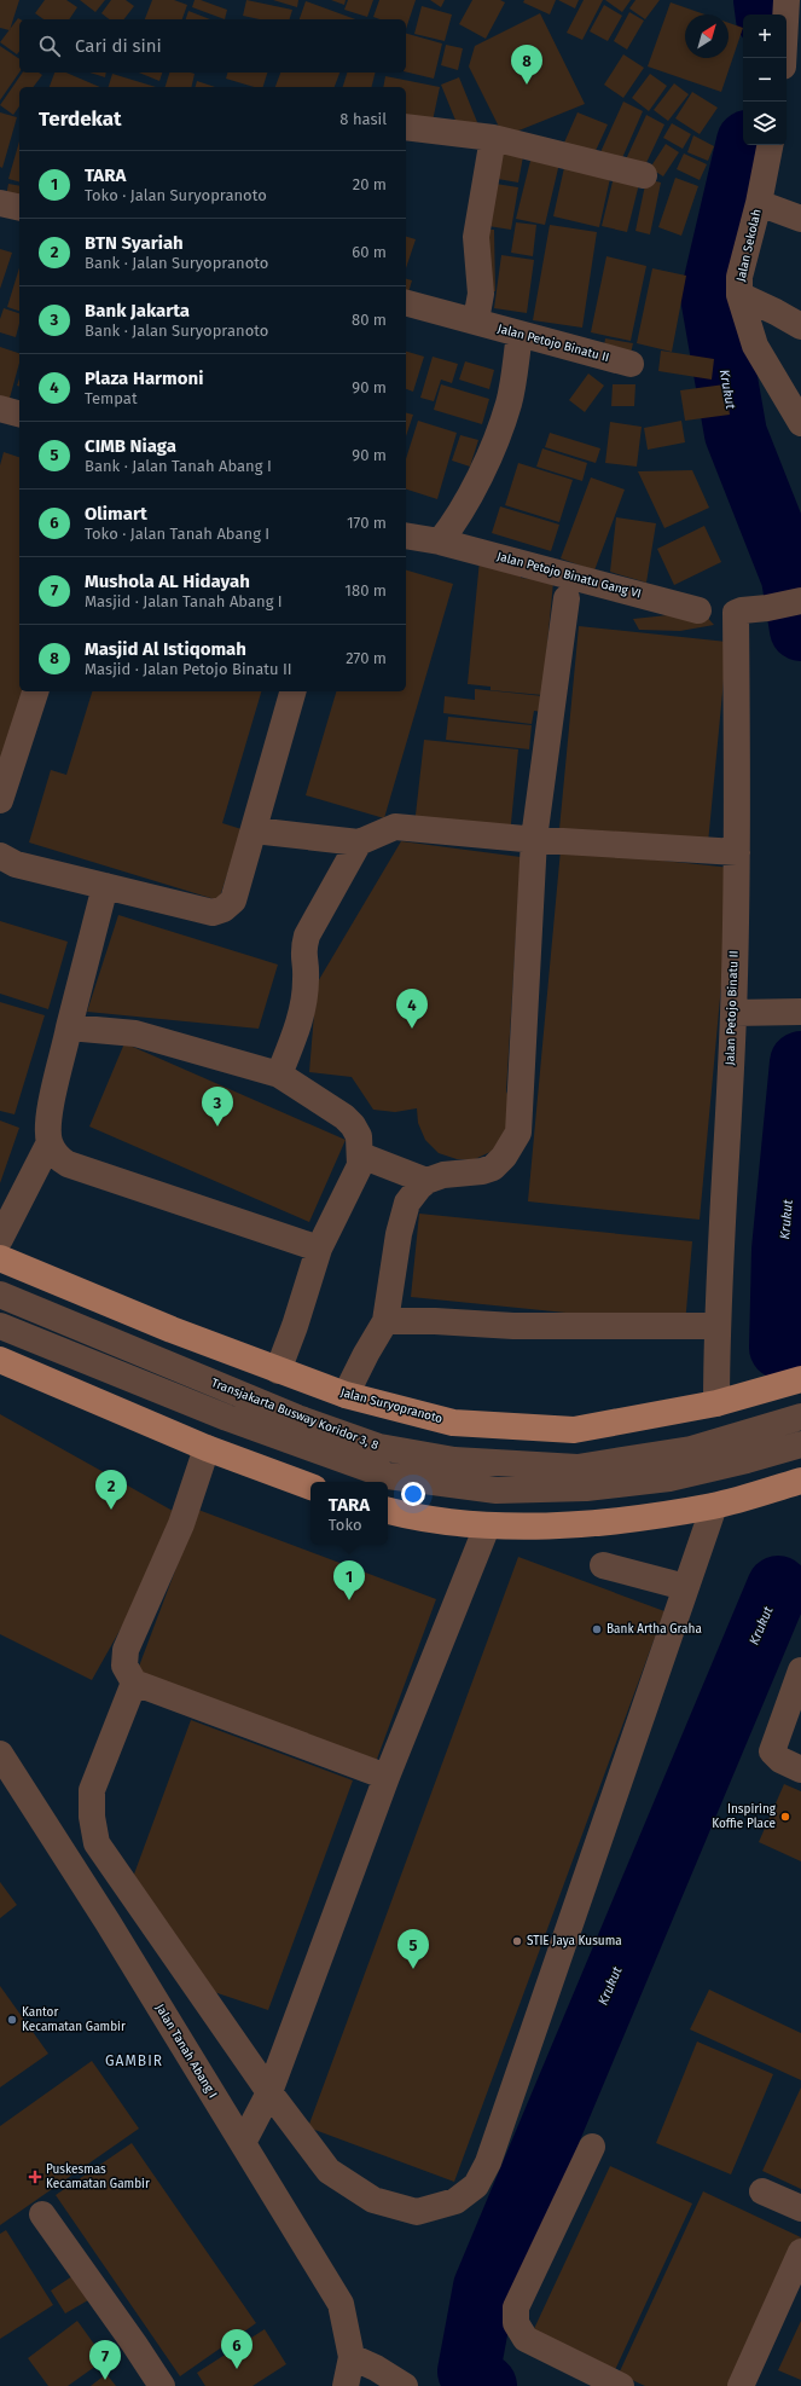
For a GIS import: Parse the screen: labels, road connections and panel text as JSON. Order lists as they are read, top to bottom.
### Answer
{
  "streets": {
    "main road": ["Jalan Suryopranoto"],
    "street": [
      "Jalan Sekolah",
      "Jalan Petojo Binatu II",
      "Jalan Petojo Binatu Gang VI",
      "Transjakarta Busway Koridor 3, 8",
      "Jalan Tanah Abang I"
    ]
  },
  "crossings": [
    ["Jalan Petojo Binatu II", "Jalan Suryopranoto"]
  ],
  "districts": ["GAMBIR"],
  "water": ["Krukut"],
  "places": {
    "other": [
      "Bank Artha Graha",
      "Inspiring Koffie Place",
      "STIE Jaya Kusuma",
      "Kantor Kecamatan Gambir"
    ],
    "health": ["Puskesmas Kecamatan Gambir"]
  },
  "north": "top right",
  "page": {
    "map_buttons": ["+", "−"],
    "search": "Cari di sini",
    "pins": [
      "8",
      "4",
      "3",
      "2",
      "1",
      "5",
      "6",
      "7"
    ],
    "heading": ["Terdekat", "8 hasil"],
    "list": [
      {
        "mark": "1",
        "name": "TARA",
        "note": "Toko · Jalan Suryopranoto",
        "value": "20 m"
      },
      {
        "mark": "2",
        "name": "BTN Syariah",
        "note": "Bank · Jalan Suryopranoto",
        "value": "60 m"
      },
      {
        "mark": "3",
        "name": "Bank Jakarta",
        "note": "Bank · Jalan Suryopranoto",
        "value": "80 m"
      },
      {
        "mark": "4",
        "name": "Plaza Harmoni",
        "note": "Tempat",
        "value": "90 m"
      },
      {
        "mark": "5",
        "name": "CIMB Niaga",
        "note": "Bank · Jalan Tanah Abang I",
        "value": "90 m"
      },
      {
        "mark": "6",
        "name": "Olimart",
        "note": "Toko · Jalan Tanah Abang I",
        "value": "170 m"
      },
      {
        "mark": "7",
        "name": "Mushola AL Hidayah",
        "note": "Masjid · Jalan Tanah Abang I",
        "value": "180 m"
      },
      {
        "mark": "8",
        "name": "Masjid Al Istiqomah",
        "note": "Masjid · Jalan Petojo Binatu II",
        "value": "270 m"
      }
    ],
    "popup": ["TARA", "Toko"]
  }
}
